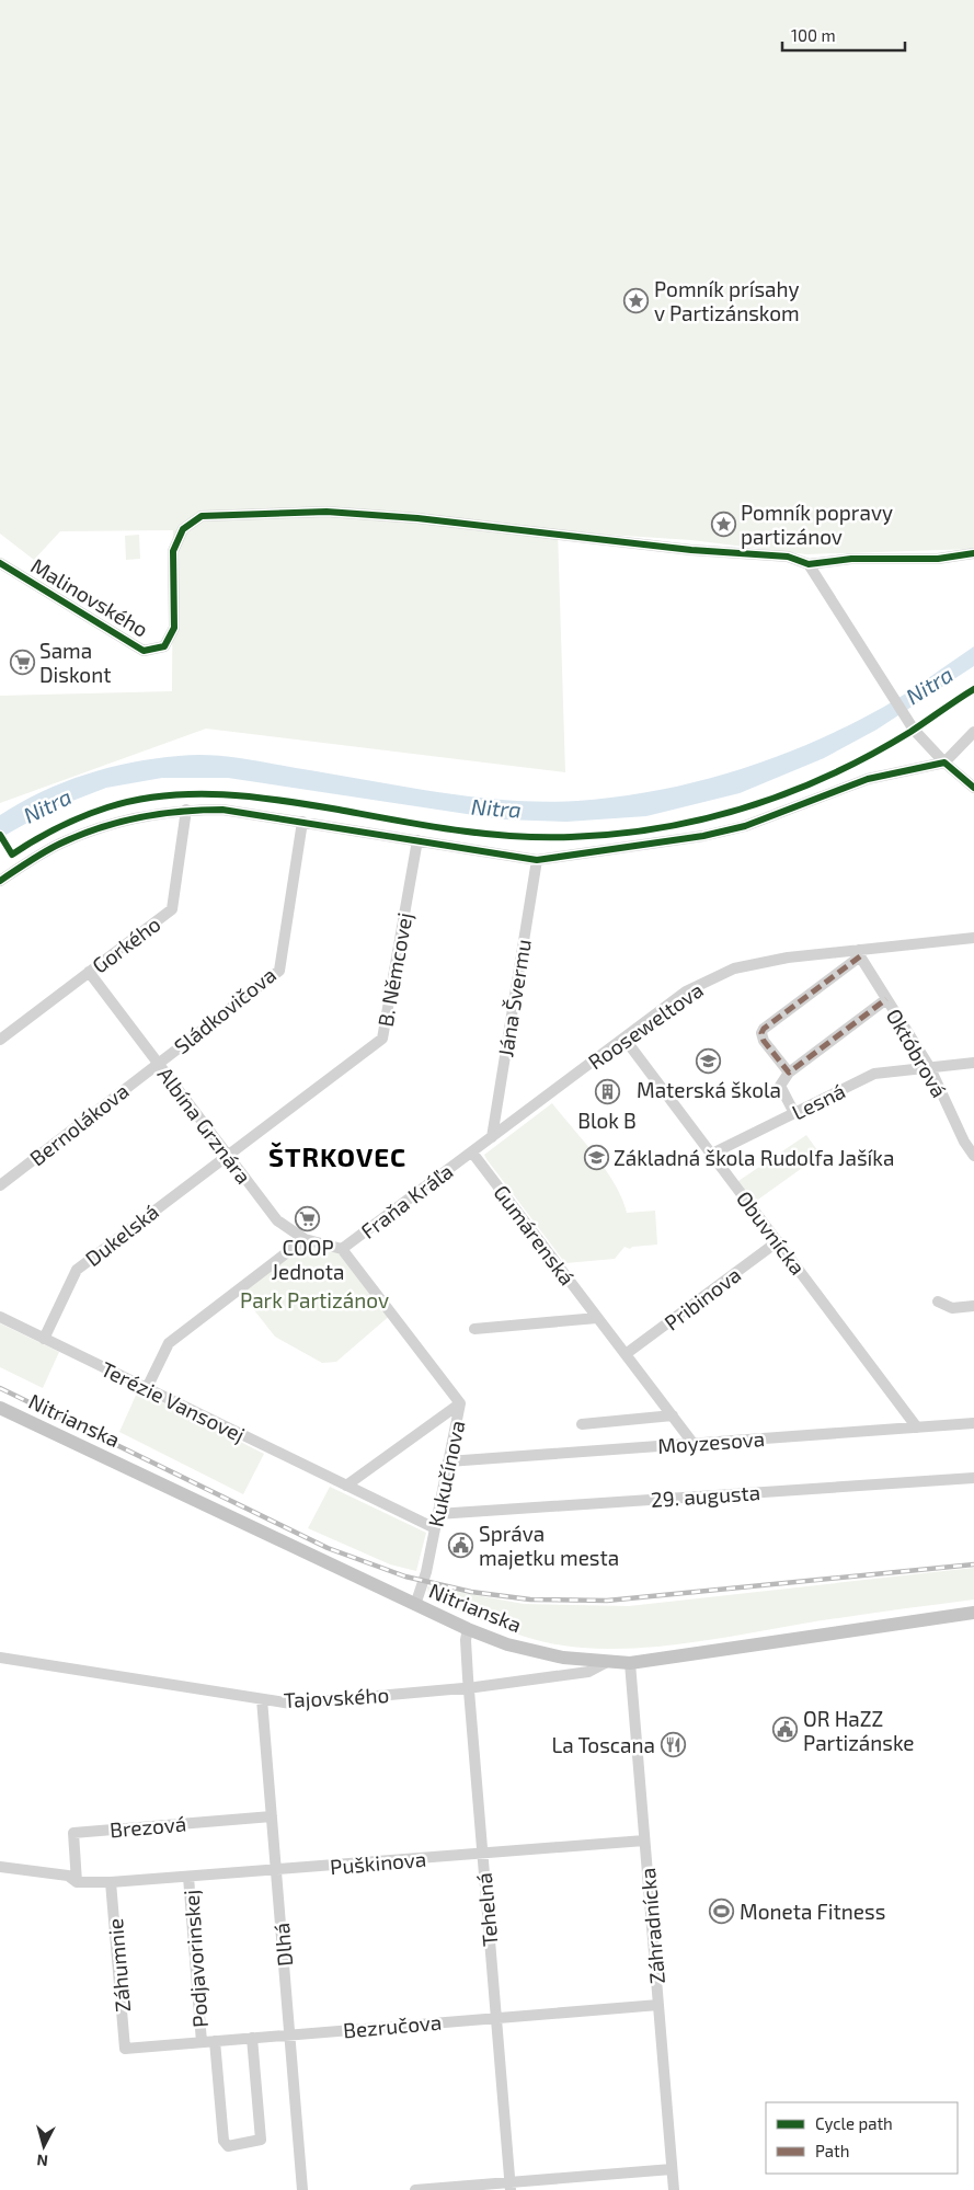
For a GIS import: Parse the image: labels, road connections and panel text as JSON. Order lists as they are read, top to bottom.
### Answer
{
  "streets": {
    "main road": ["Nitrianska"],
    "street": [
      "Malinovského",
      "Gorkého",
      "B. Němcovej",
      "Jána Švermu",
      "Sládkovičova",
      "Rooseweltova",
      "Októbrová",
      "Lesná",
      "Bernolákova",
      "Albína Grznára",
      "Fraňa Kráľa",
      "Obuvnícka",
      "Dukelská",
      "Gumárenská",
      "Pribinova",
      "Terézie Vansovej",
      "Moyzesova",
      "Kukučínova",
      "29. augusta",
      "Tajovského",
      "Brezová",
      "Puškinova",
      "Tehelná",
      "Záhradnícka",
      "Dlhá",
      "Podjavorinskej",
      "Záhumnie",
      "Bezručova"
    ]
  },
  "crossings": [
    ["Gorkého", "Albína Grznára"],
    ["B. Němcovej", "Albína Grznára"],
    ["B. Němcovej", "Dukelská"],
    ["Jána Švermu", "Rooseweltova"],
    ["Sládkovičova", "Bernolákova"],
    ["Sládkovičova", "Albína Grznára"],
    ["Rooseweltova", "Októbrová"],
    ["Rooseweltova", "Fraňa Kráľa"],
    ["Rooseweltova", "Obuvnícka"],
    ["Rooseweltova", "Gumárenská"],
    ["Októbrová", "Lesná"],
    ["Lesná", "Obuvnícka"],
    ["Bernolákova", "Albína Grznára"],
    ["Albína Grznára", "Fraňa Kráľa"],
    ["Albína Grznára", "Dukelská"],
    ["Albína Grznára", "Kukučínova"],
    ["Fraňa Kráľa", "Gumárenská"],
    ["Fraňa Kráľa", "Kukučínova"],
    ["Obuvnícka", "Pribinova"],
    ["Obuvnícka", "Moyzesova"],
    ["Dukelská", "Terézie Vansovej"],
    ["Gumárenská", "Pribinova"],
    ["Gumárenská", "Moyzesova"],
    ["Terézie Vansovej", "Kukučínova"],
    ["Nitrianska", "Kukučínova"],
    ["Nitrianska", "Tajovského"],
    ["Nitrianska", "Tehelná"],
    ["Nitrianska", "Záhradnícka"],
    ["Moyzesova", "Kukučínova"],
    ["Kukučínova", "29. augusta"],
    ["Tajovského", "Tehelná"],
    ["Tajovského", "Dlhá"],
    ["Brezová", "Puškinova"],
    ["Brezová", "Dlhá"],
    ["Puškinova", "Tehelná"],
    ["Puškinova", "Záhradnícka"],
    ["Puškinova", "Dlhá"],
    ["Puškinova", "Podjavorinskej"],
    ["Puškinova", "Záhumnie"],
    ["Tehelná", "Bezručova"],
    ["Záhradnícka", "Bezručova"],
    ["Dlhá", "Bezručova"],
    ["Podjavorinskej", "Bezručova"],
    ["Záhumnie", "Bezručova"]
  ],
  "districts": ["ŠTRKOVEC"],
  "water": ["Nitra"],
  "parks": ["Park Partizánov"],
  "places": {
    "place": ["Pomník prísahy v Partizánskom", "Pomník popravy partizánov"],
    "supermarket": ["Sama Diskont", "COOP Jednota"],
    "school or university": ["Materská škola", "Základná škola Rudolfa Jašíka"],
    "building": ["Blok B"],
    "public building": ["Správa majetku mesta", "OR HaZZ Partizánske"],
    "restaurant": ["La Toscana"],
    "sports": ["Moneta Fitness"]
  },
  "legend": ["Cycle path", "Path"],
  "scale_bar": "100 m",
  "north": "bottom"
}
